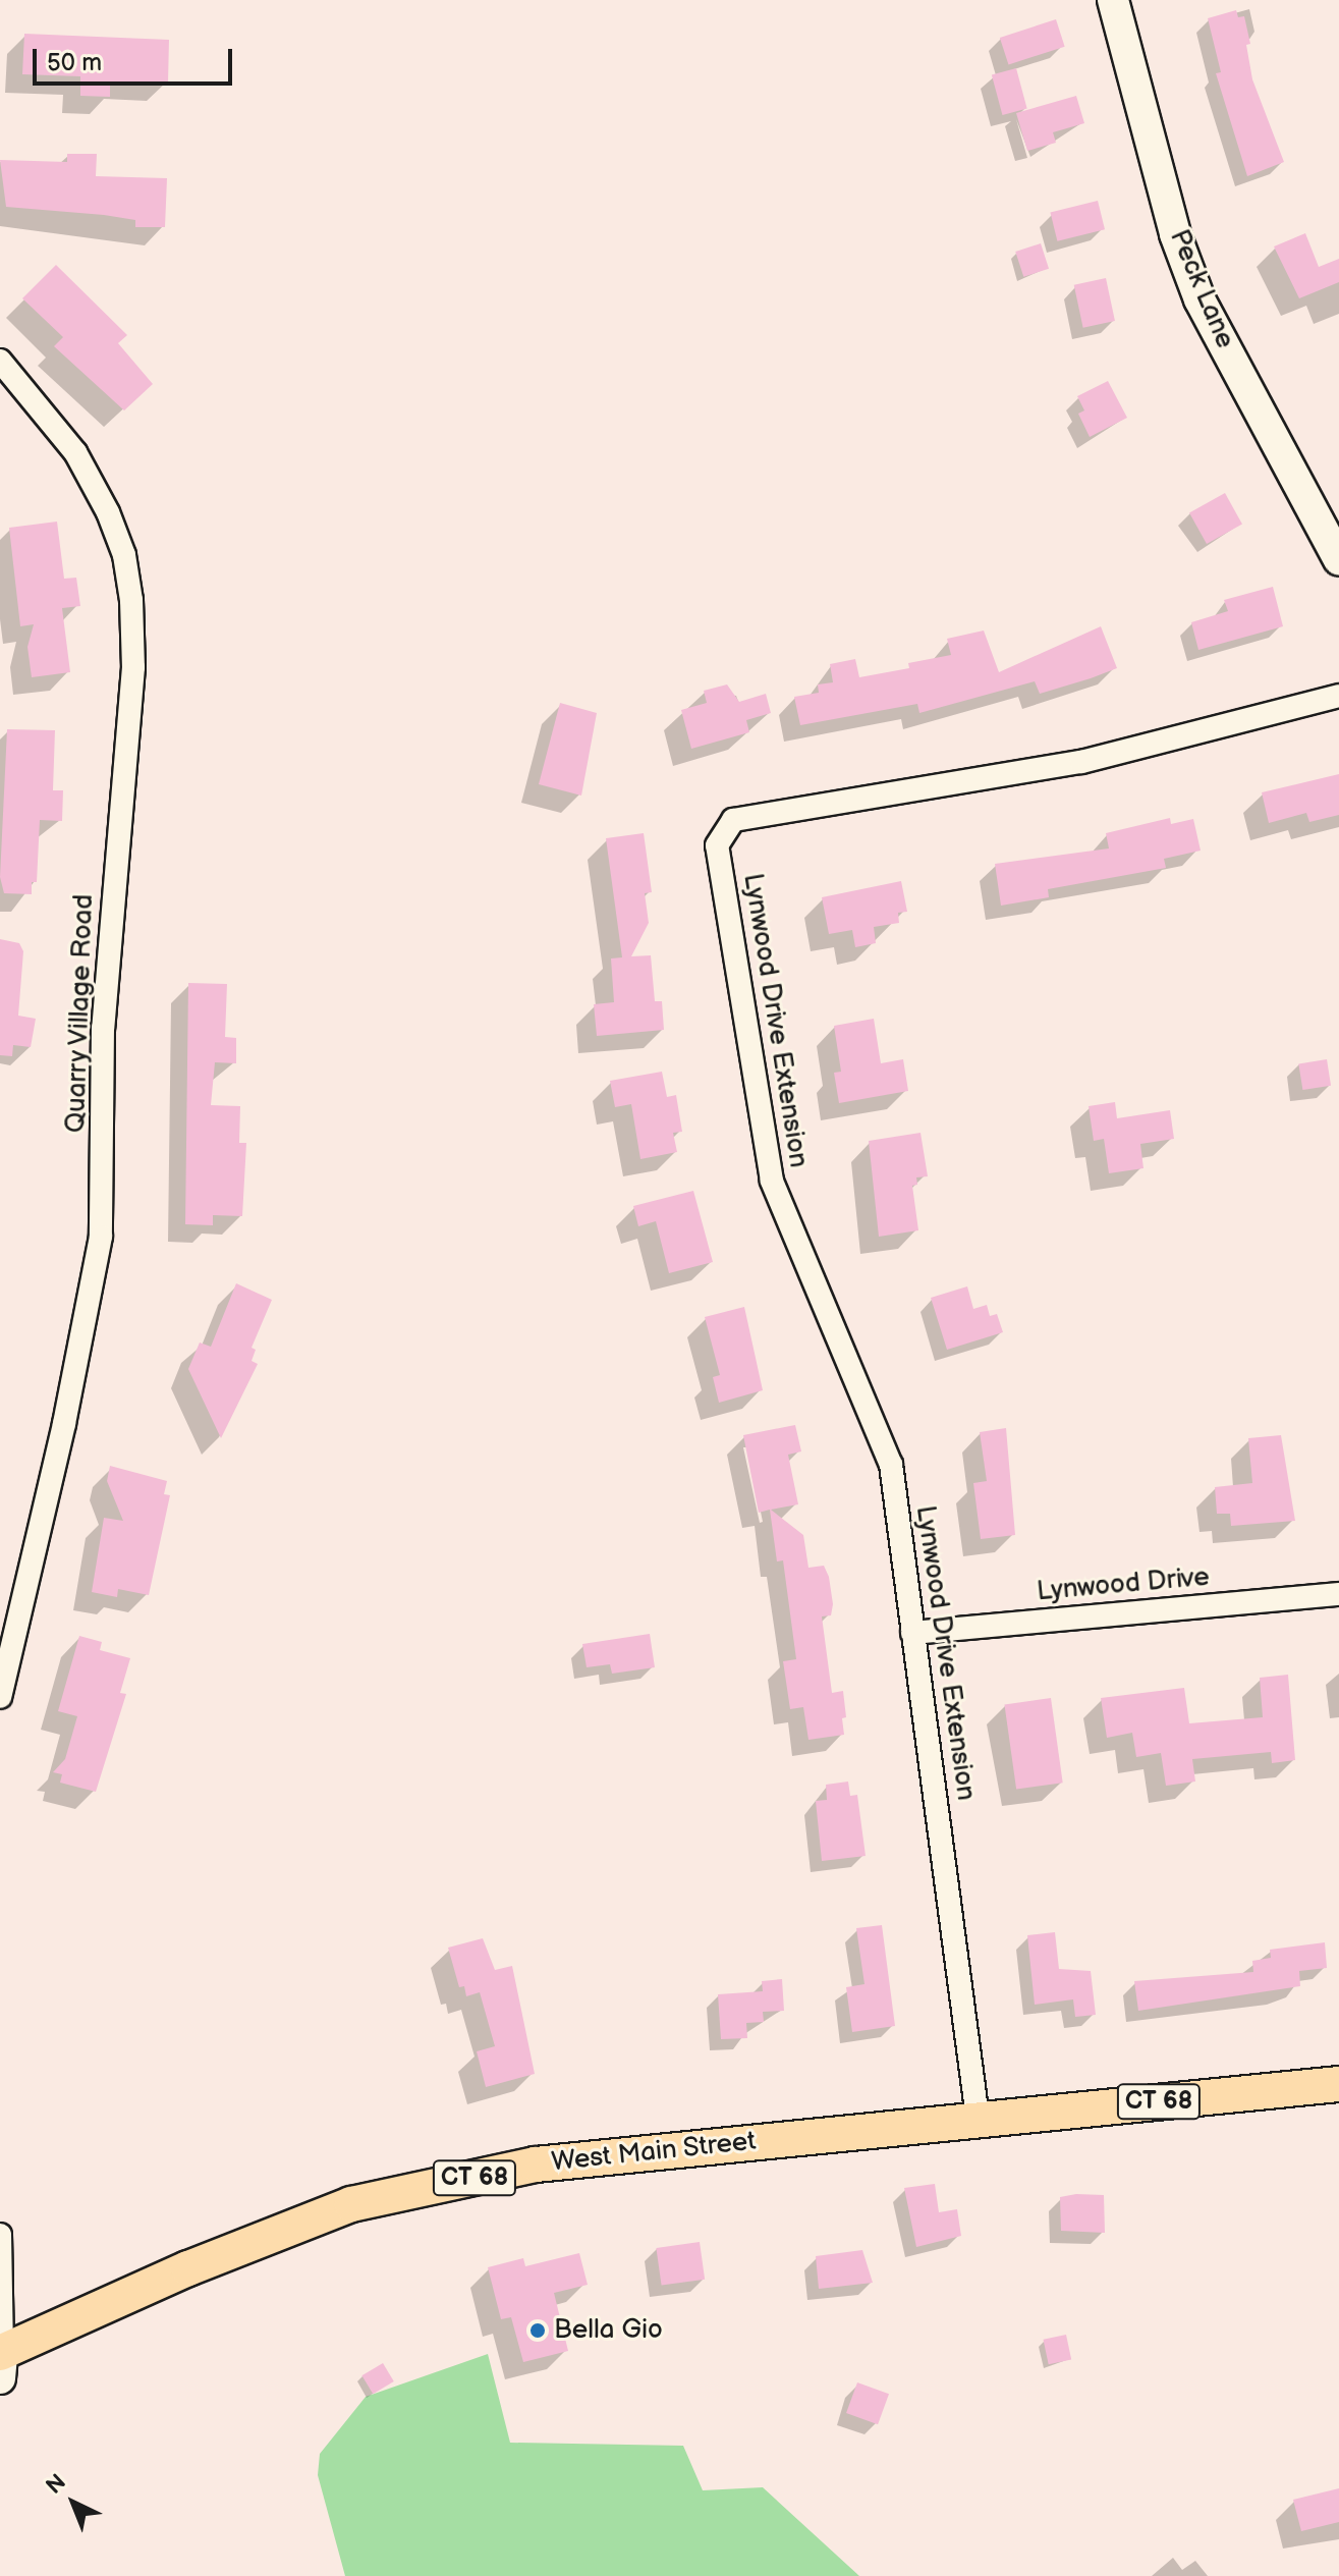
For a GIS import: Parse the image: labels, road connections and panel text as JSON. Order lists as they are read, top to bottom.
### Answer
{
  "streets": {
    "main road": ["CT 68", "West Main Street"],
    "street": [
      "Peck Lane",
      "Quarry Village Road",
      "Lynwood Drive Extension",
      "Lynwood Drive"
    ]
  },
  "crossings": [
    ["Lynwood Drive Extension", "Lynwood Drive"],
    ["Lynwood Drive Extension", "West Main Street"]
  ],
  "places": ["Bella Gio"],
  "scale_bar": "50 m",
  "north": "top left"
}
